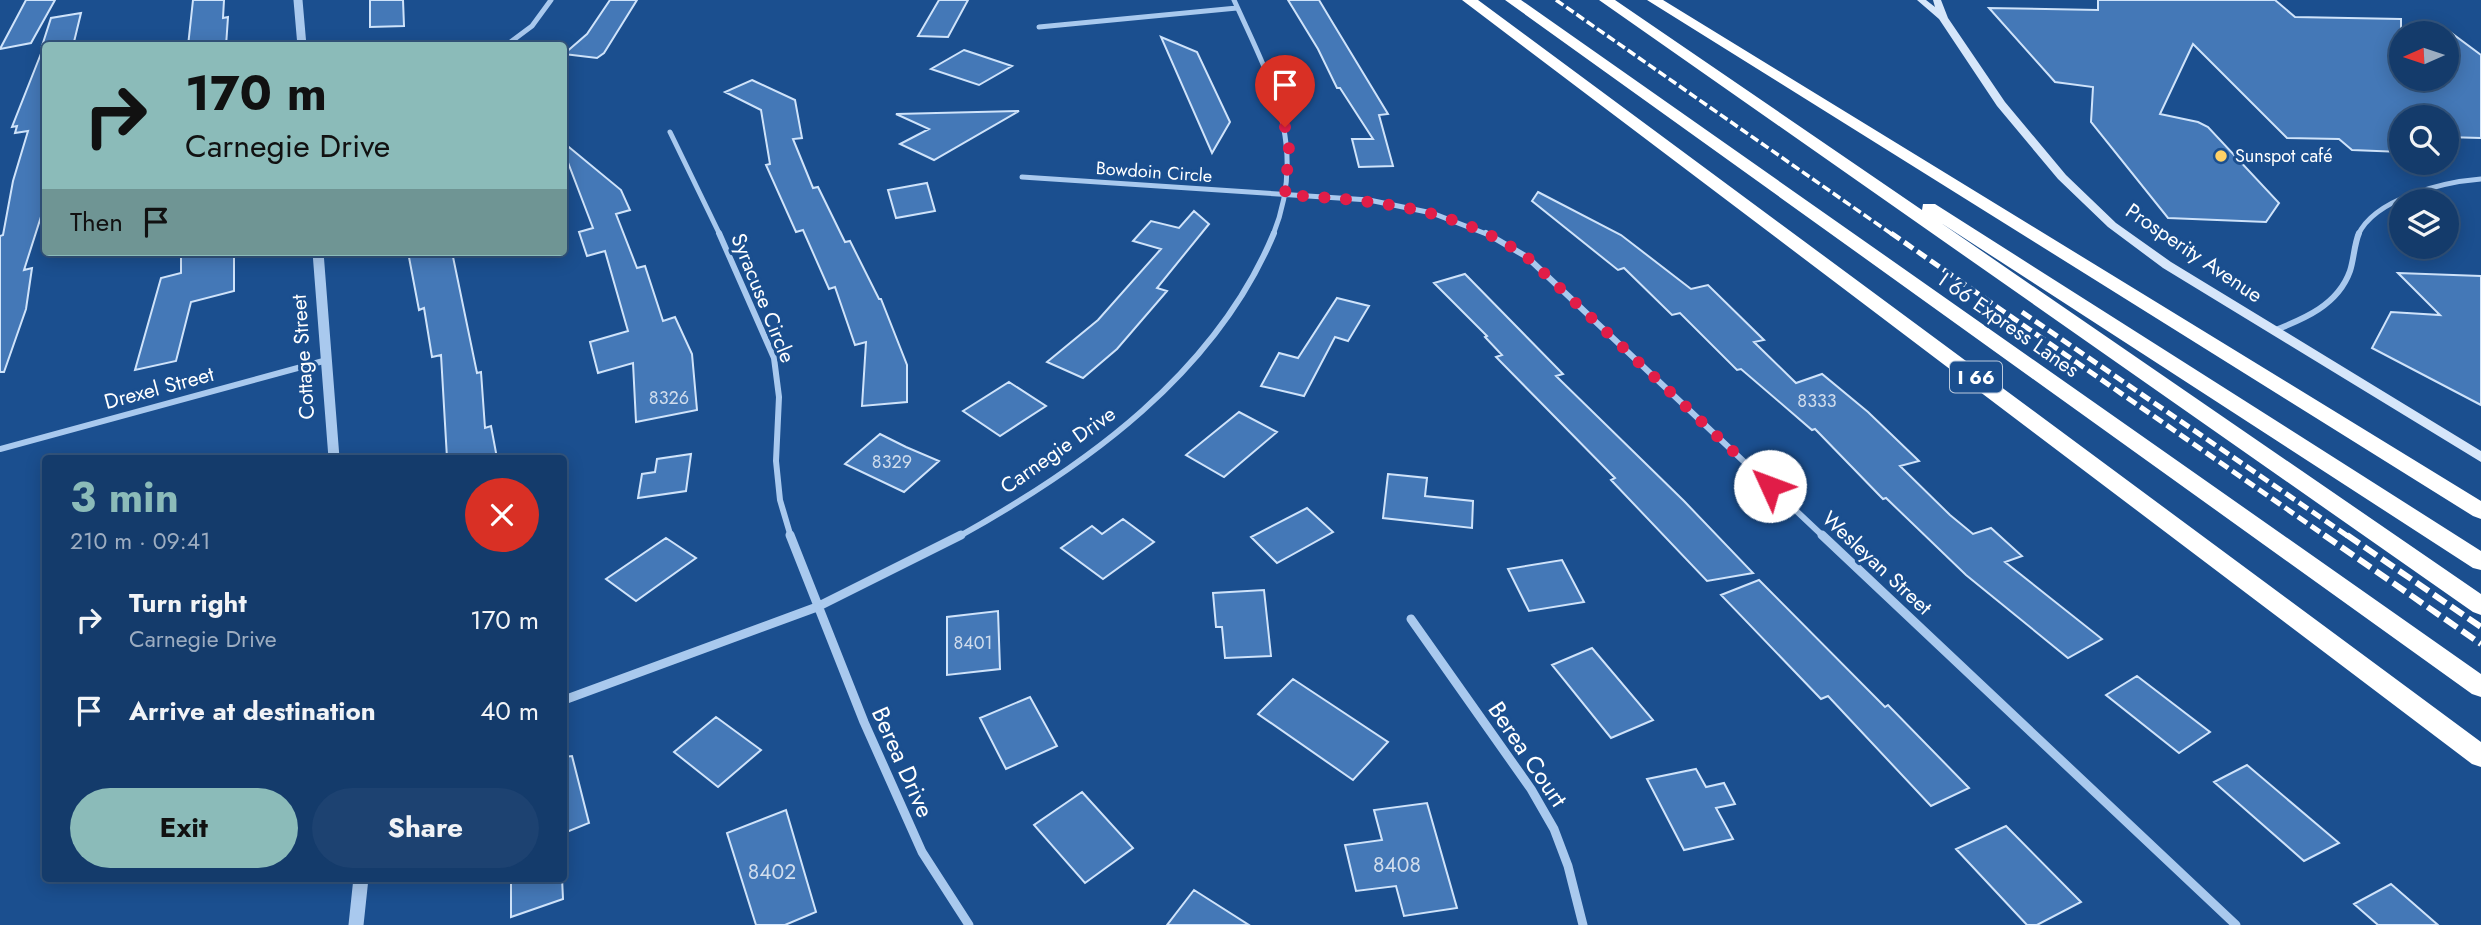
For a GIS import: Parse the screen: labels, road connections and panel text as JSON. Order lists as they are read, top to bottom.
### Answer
{
  "streets": {
    "highway": ["I 66 Express Lanes", "I 66"],
    "main road": ["Prosperity Avenue"],
    "street": [
      "Bowdoin Circle",
      "Syracuse Circle",
      "Cottage Street",
      "Drexel Street",
      "Carnegie Drive",
      "Wesleyan Street",
      "Berea Court",
      "Berea Drive"
    ]
  },
  "crossings": [
    ["Bowdoin Circle", "Carnegie Drive"],
    ["Bowdoin Circle", "Wesleyan Street"],
    ["Syracuse Circle", "Carnegie Drive"],
    ["Syracuse Circle", "Berea Drive"],
    ["Cottage Street", "Drexel Street"],
    ["Carnegie Drive", "Wesleyan Street"],
    ["Carnegie Drive", "Berea Drive"]
  ],
  "places": ["Sunspot café"],
  "house_numbers": [
    "8326",
    "8333",
    "8329",
    "8401",
    "8408",
    "8402"
  ],
  "north": "left",
  "page": {
    "turn": ["170 m", "Carnegie Drive"],
    "then": "Then",
    "heading": ["3 min", "210 m · 09:41"],
    "list": [
      {
        "name": "Turn right",
        "note": "Carnegie Drive",
        "value": "170 m"
      },
      {
        "name": "Arrive at destination",
        "value": "40 m"
      }
    ],
    "buttons": ["Exit", "Share"]
  }
}
